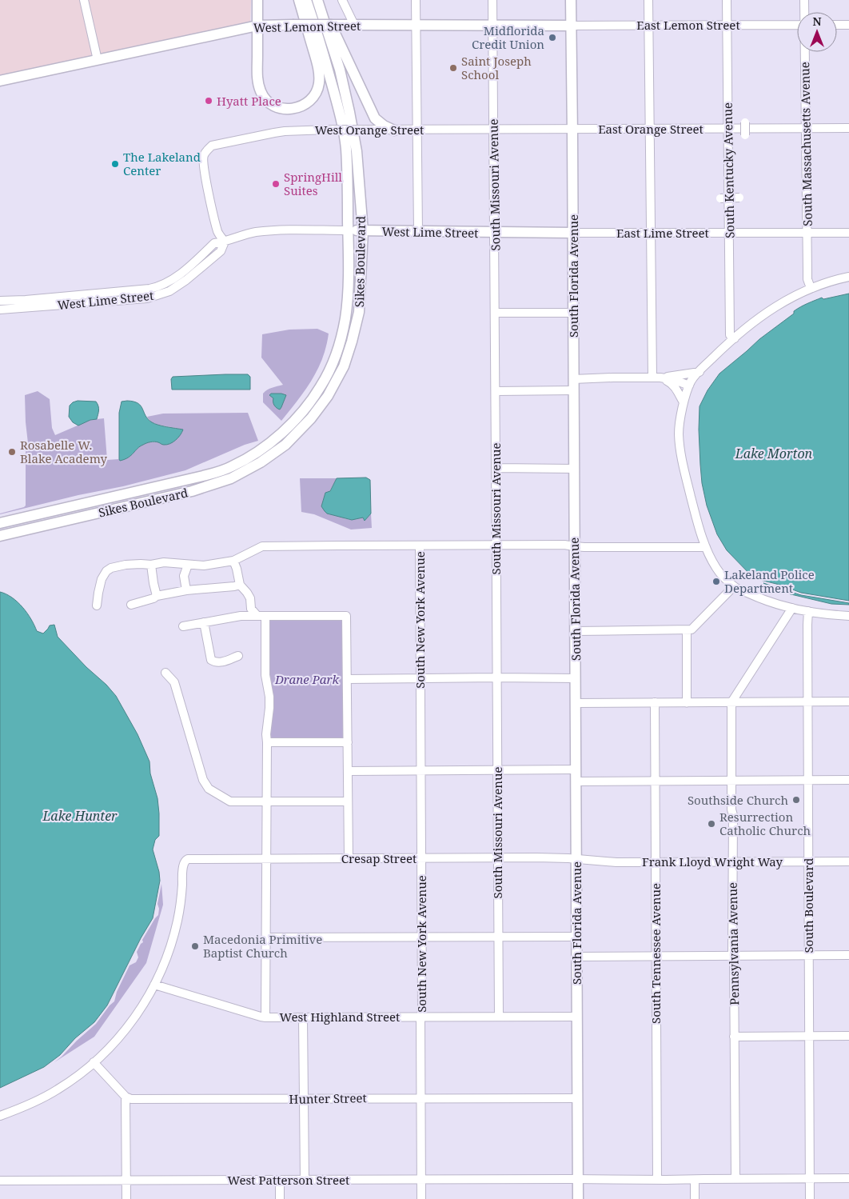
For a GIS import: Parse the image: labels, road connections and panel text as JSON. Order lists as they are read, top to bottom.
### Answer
{
  "streets": {
    "main road": [
      "West Lemon Street",
      "West Lime Street",
      "Sikes Boulevard",
      "South Florida Avenue"
    ],
    "street": [
      "East Lemon Street",
      "East Orange Street",
      "West Orange Street",
      "South Massachusetts Avenue",
      "South Kentucky Avenue",
      "South Missouri Avenue",
      "East Lime Street",
      "South New York Avenue",
      "Cresap Street",
      "Frank Lloyd Wright Way",
      "South Boulevard",
      "Pennsylvania Avenue",
      "South Tennessee Avenue",
      "West Highland Street",
      "Hunter Street",
      "West Patterson Street"
    ]
  },
  "crossings": [
    ["East Lemon Street", "West Lemon Street"],
    ["East Lemon Street", "South Kentucky Avenue"],
    ["East Lemon Street", "South Florida Avenue"],
    ["West Lemon Street", "South Missouri Avenue"],
    ["West Lemon Street", "South Florida Avenue"],
    ["East Orange Street", "West Orange Street"],
    ["East Orange Street", "South Massachusetts Avenue"],
    ["East Orange Street", "South Kentucky Avenue"],
    ["East Orange Street", "South Florida Avenue"],
    ["West Orange Street", "South Missouri Avenue"],
    ["West Orange Street", "West Lime Street"],
    ["West Orange Street", "South Florida Avenue"],
    ["South Massachusetts Avenue", "East Lime Street"],
    ["South Kentucky Avenue", "East Lime Street"],
    ["South Missouri Avenue", "West Lime Street"],
    ["South Missouri Avenue", "Cresap Street"],
    ["South Missouri Avenue", "West Highland Street"],
    ["West Lime Street", "East Lime Street"],
    ["West Lime Street", "Sikes Boulevard"],
    ["West Lime Street", "South Florida Avenue"],
    ["East Lime Street", "South Florida Avenue"],
    ["South Florida Avenue", "Cresap Street"],
    ["South Florida Avenue", "Frank Lloyd Wright Way"],
    ["South Florida Avenue", "West Highland Street"],
    ["South Florida Avenue", "Hunter Street"],
    ["South Florida Avenue", "West Patterson Street"],
    ["South New York Avenue", "Cresap Street"],
    ["South New York Avenue", "West Highland Street"],
    ["South New York Avenue", "Hunter Street"],
    ["South New York Avenue", "West Patterson Street"],
    ["Cresap Street", "Frank Lloyd Wright Way"],
    ["Cresap Street", "West Highland Street"],
    ["Frank Lloyd Wright Way", "South Boulevard"],
    ["Frank Lloyd Wright Way", "Pennsylvania Avenue"],
    ["Frank Lloyd Wright Way", "South Tennessee Avenue"],
    ["South Boulevard", "West Patterson Street"],
    ["Pennsylvania Avenue", "West Patterson Street"],
    ["South Tennessee Avenue", "West Patterson Street"]
  ],
  "water": ["Lake Morton", "Lake Hunter"],
  "parks": ["Drane Park"],
  "places": [
    "Midflorida Credit Union",
    "Saint Joseph School",
    "Hyatt Place",
    "The Lakeland Center",
    "SpringHill Suites",
    "Rosabelle W. Blake Academy",
    "Lakeland Police Department",
    "Southside Church",
    "Resurrection Catholic Church",
    "Macedonia Primitive Baptist Church"
  ],
  "north": "top"
}
